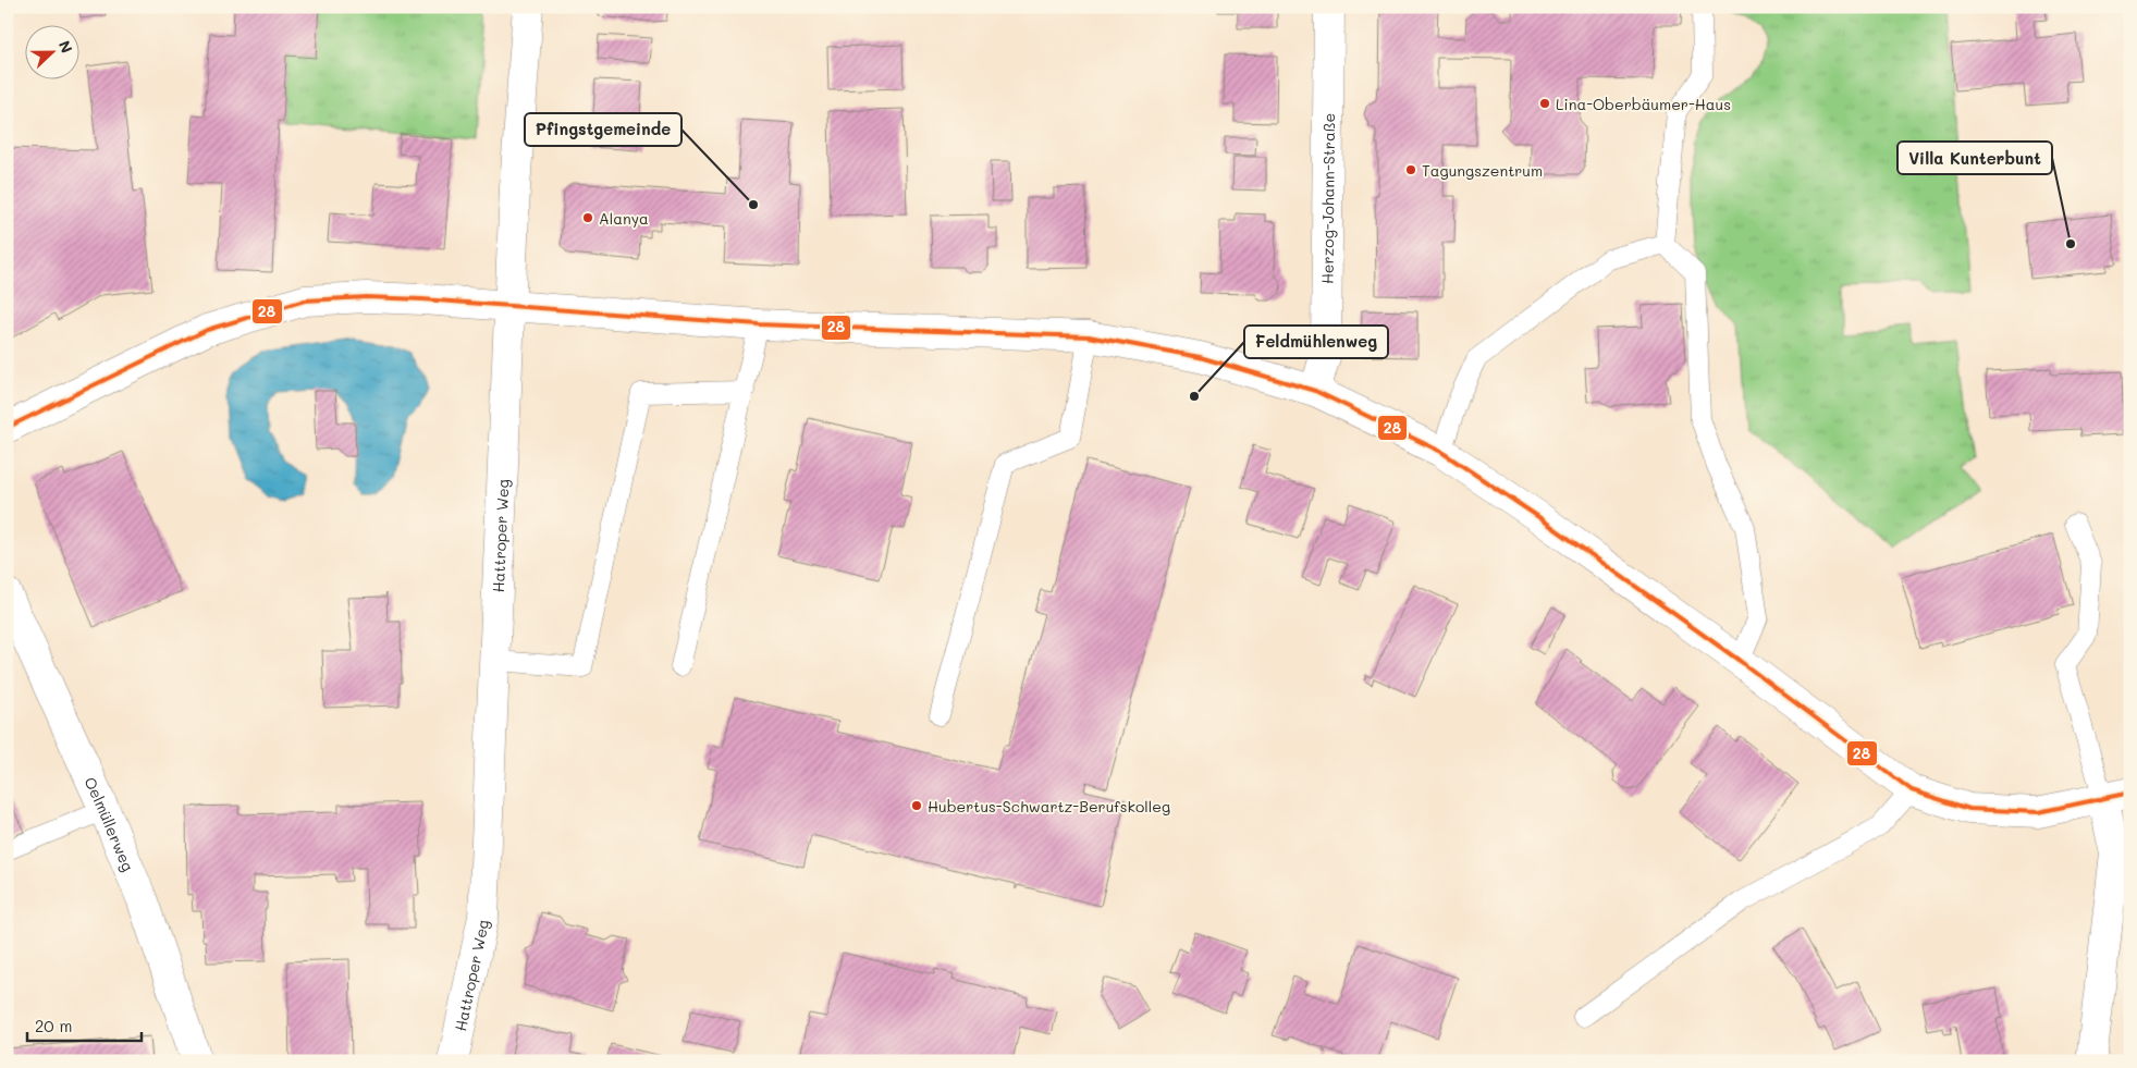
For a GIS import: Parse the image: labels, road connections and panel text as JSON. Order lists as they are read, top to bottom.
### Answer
{
  "streets": {
    "street": ["Herzog-Johann-Straße", "Hattroper Weg", "Oelmüllerweg"]
  },
  "places": [
    "Lina-Oberbäumer-Haus",
    "Tagungszentrum",
    "Pfingstgemeinde",
    "Alanya",
    "Villa Kunterbunt",
    "Feldmühlenweg",
    "Hubertus-Schwartz-Berufskolleg"
  ],
  "lines": ["transit line 28"],
  "scale_bar": "20 m",
  "north": "right"
}
